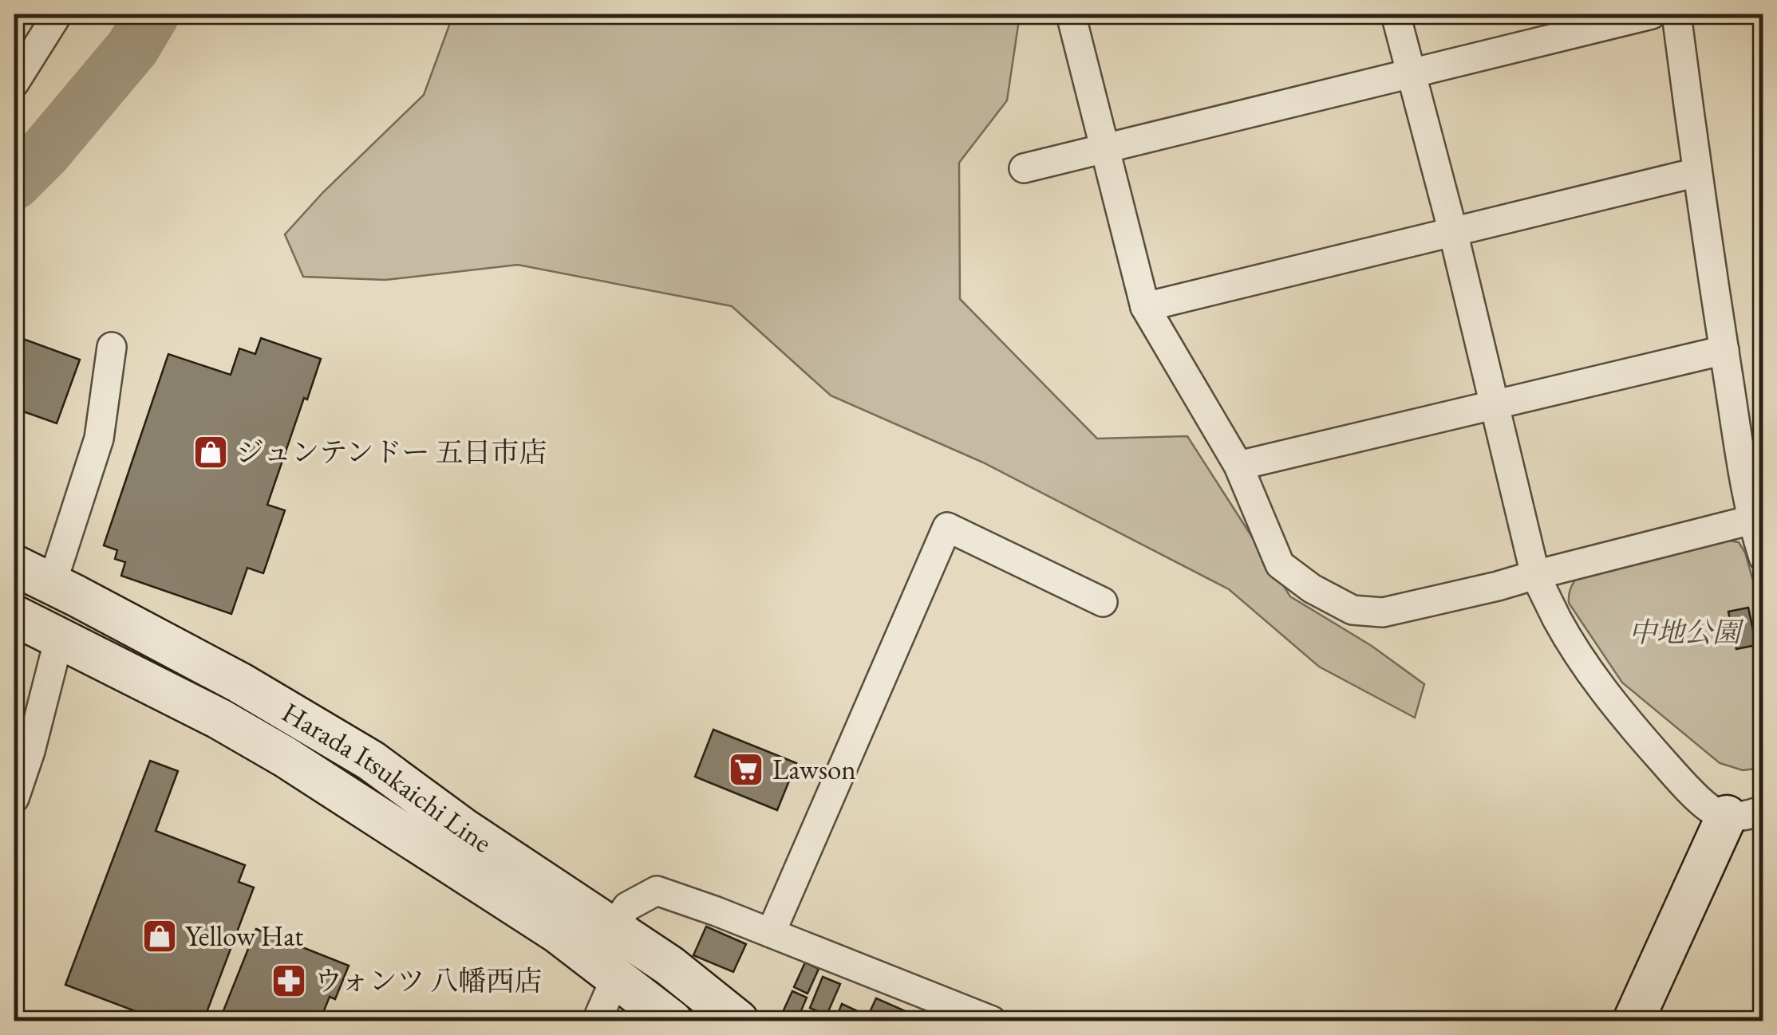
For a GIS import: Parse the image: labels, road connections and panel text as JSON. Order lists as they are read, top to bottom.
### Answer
{
  "streets": {
    "main road": ["Harada Itsukaichi Line"]
  },
  "parks": ["中地公園"],
  "places": {
    "shop": ["ジュンテンドー 五日市店", "Yellow Hat"],
    "supermarket": ["Lawson"],
    "pharmacy": ["ウォンツ 八幡西店"]
  }
}
